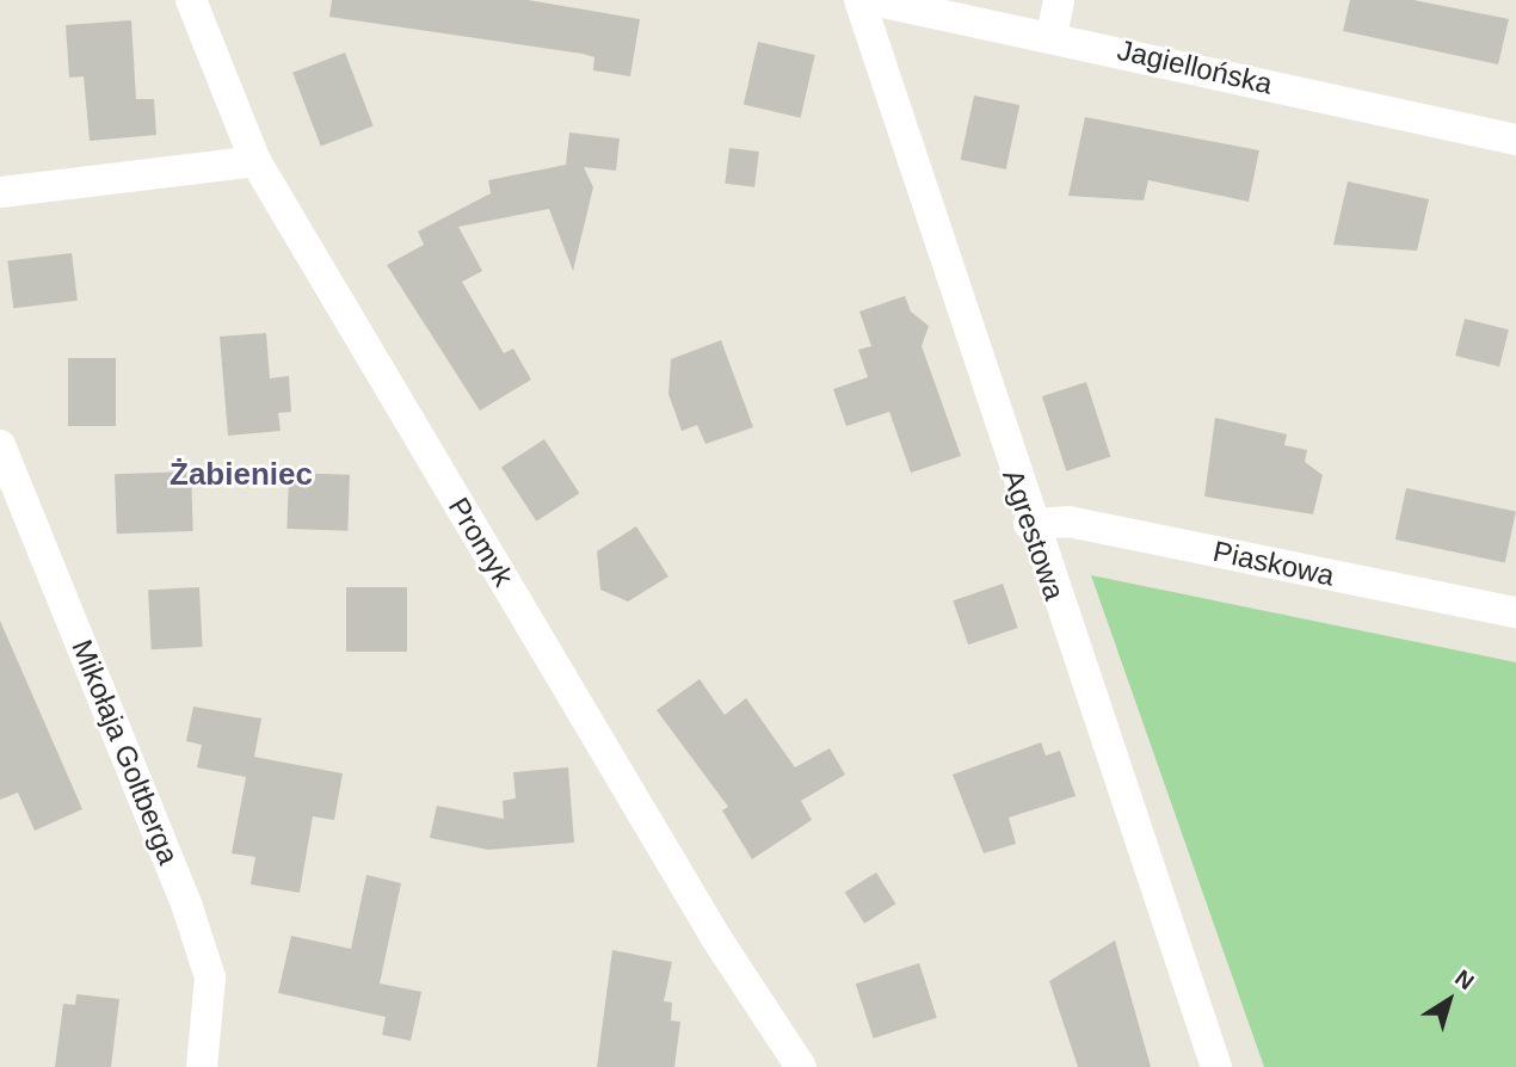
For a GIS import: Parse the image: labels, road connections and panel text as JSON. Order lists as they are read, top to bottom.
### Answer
{
  "streets": {
    "street": [
      "Jagiellońska",
      "Agrestowa",
      "Promyk",
      "Piaskowa",
      "Mikołaja Goltberga"
    ]
  },
  "crossings": [
    ["Agrestowa", "Piaskowa"]
  ],
  "districts": ["Żabieniec"],
  "north": "top right"
}
